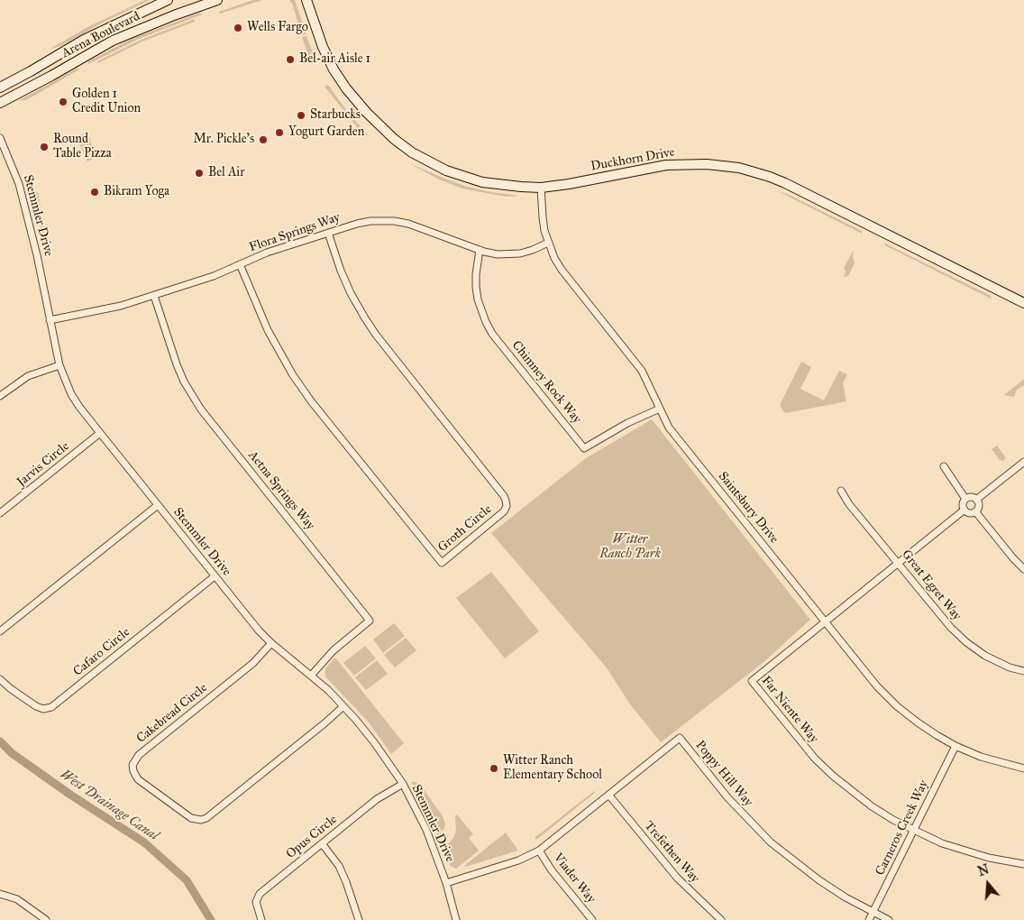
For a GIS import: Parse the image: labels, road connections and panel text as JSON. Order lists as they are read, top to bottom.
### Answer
{
  "streets": {
    "street": [
      "Arena Boulevard",
      "Duckhorn Drive",
      "Stemmler Drive",
      "Flora Springs Way",
      "Chimney Rock Way",
      "Jarvis Circle",
      "Aetna Springs Way",
      "Saintsbury Drive",
      "Groth Circle",
      "Great Egret Way",
      "Cafaro Circle",
      "Far Niente Way",
      "Cakebread Circle",
      "Poppy Hill Way",
      "Carneros Creek Way",
      "Opus Circle",
      "Trefethen Way",
      "Viader Way"
    ]
  },
  "crossings": [
    ["Duckhorn Drive", "Saintsbury Drive"],
    ["Stemmler Drive", "Flora Springs Way"],
    ["Stemmler Drive", "Jarvis Circle"],
    ["Stemmler Drive", "Aetna Springs Way"],
    ["Stemmler Drive", "Cafaro Circle"],
    ["Stemmler Drive", "Cakebread Circle"],
    ["Stemmler Drive", "Poppy Hill Way"],
    ["Stemmler Drive", "Opus Circle"],
    ["Flora Springs Way", "Chimney Rock Way"],
    ["Flora Springs Way", "Aetna Springs Way"],
    ["Flora Springs Way", "Saintsbury Drive"],
    ["Flora Springs Way", "Groth Circle"],
    ["Chimney Rock Way", "Saintsbury Drive"],
    ["Saintsbury Drive", "Far Niente Way"],
    ["Saintsbury Drive", "Carneros Creek Way"],
    ["Great Egret Way", "Far Niente Way"],
    ["Far Niente Way", "Carneros Creek Way"],
    ["Poppy Hill Way", "Carneros Creek Way"],
    ["Poppy Hill Way", "Trefethen Way"],
    ["Poppy Hill Way", "Viader Way"]
  ],
  "water": ["West Drainage Canal"],
  "parks": ["Witter Ranch Park"],
  "places": [
    "Wells Fargo",
    "Bel-air Aisle 1",
    "Golden 1 Credit Union",
    "Starbucks",
    "Yogurt Garden",
    "Mr. Pickle's",
    "Round Table Pizza",
    "Bel Air",
    "Bikram Yoga",
    "Witter Ranch Elementary School"
  ],
  "north": "top"
}
